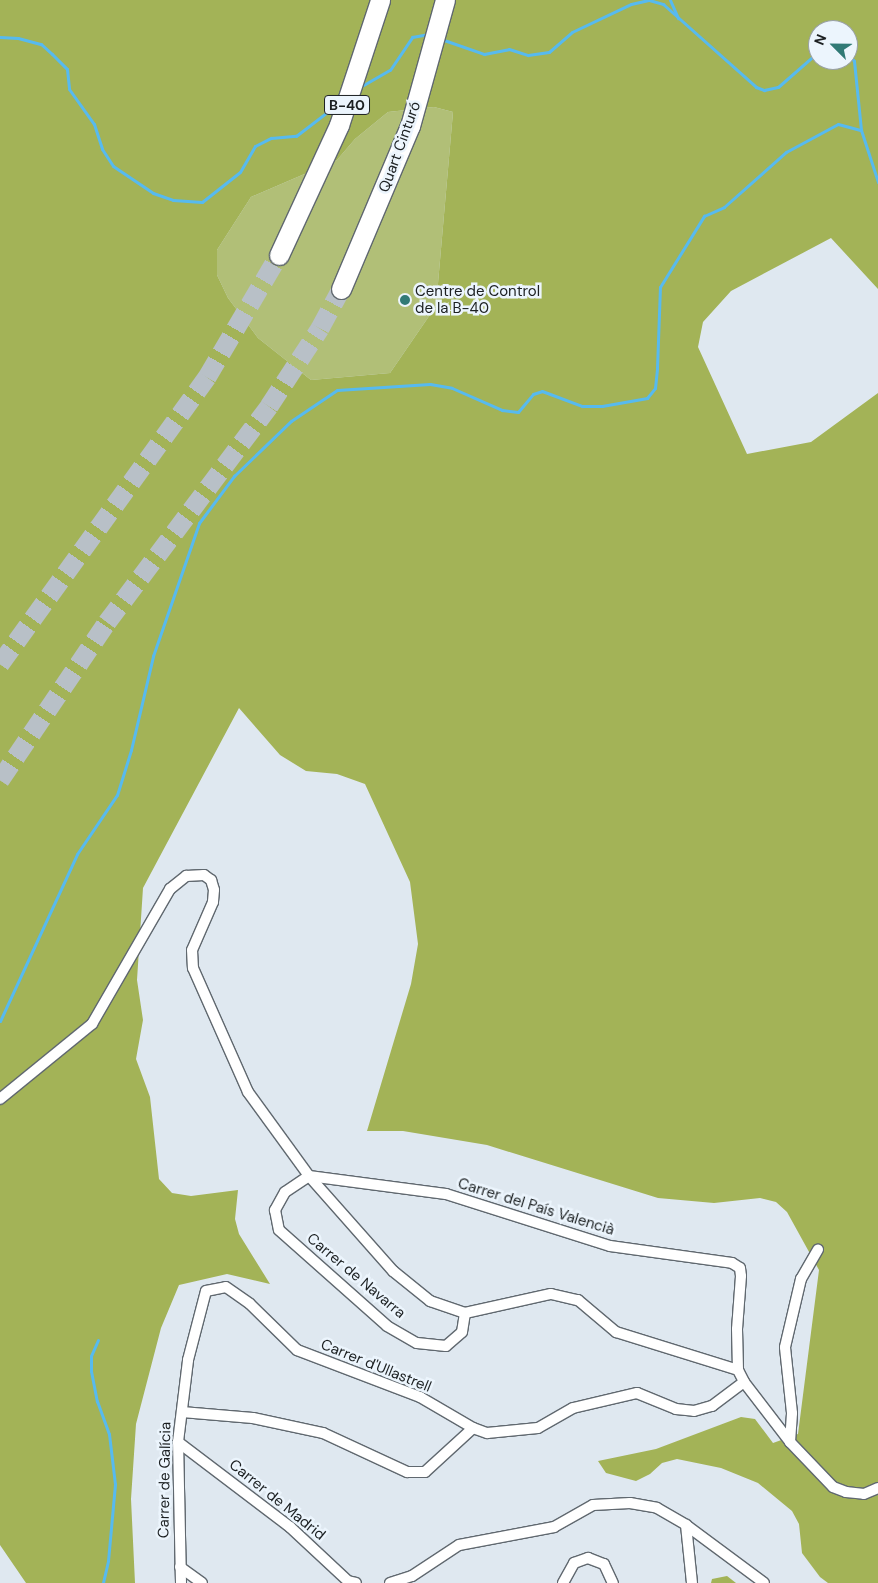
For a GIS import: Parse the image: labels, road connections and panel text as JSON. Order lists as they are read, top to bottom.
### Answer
{
  "streets": {
    "highway": ["B-40", "Quart Cinturó"],
    "street": [
      "Carrer del País Valencià",
      "Carrer de Navarra",
      "Carrer d'Ullastrell",
      "Carrer de Galícia",
      "Carrer de Madrid"
    ]
  },
  "crossings": [
    ["Carrer del País Valencià", "Carrer de Navarra"],
    ["Carrer d'Ullastrell", "Carrer de Galícia"],
    ["Carrer de Galícia", "Carrer de Madrid"]
  ],
  "places": ["Centre de Control de la B-40"],
  "north": "top left"
}
